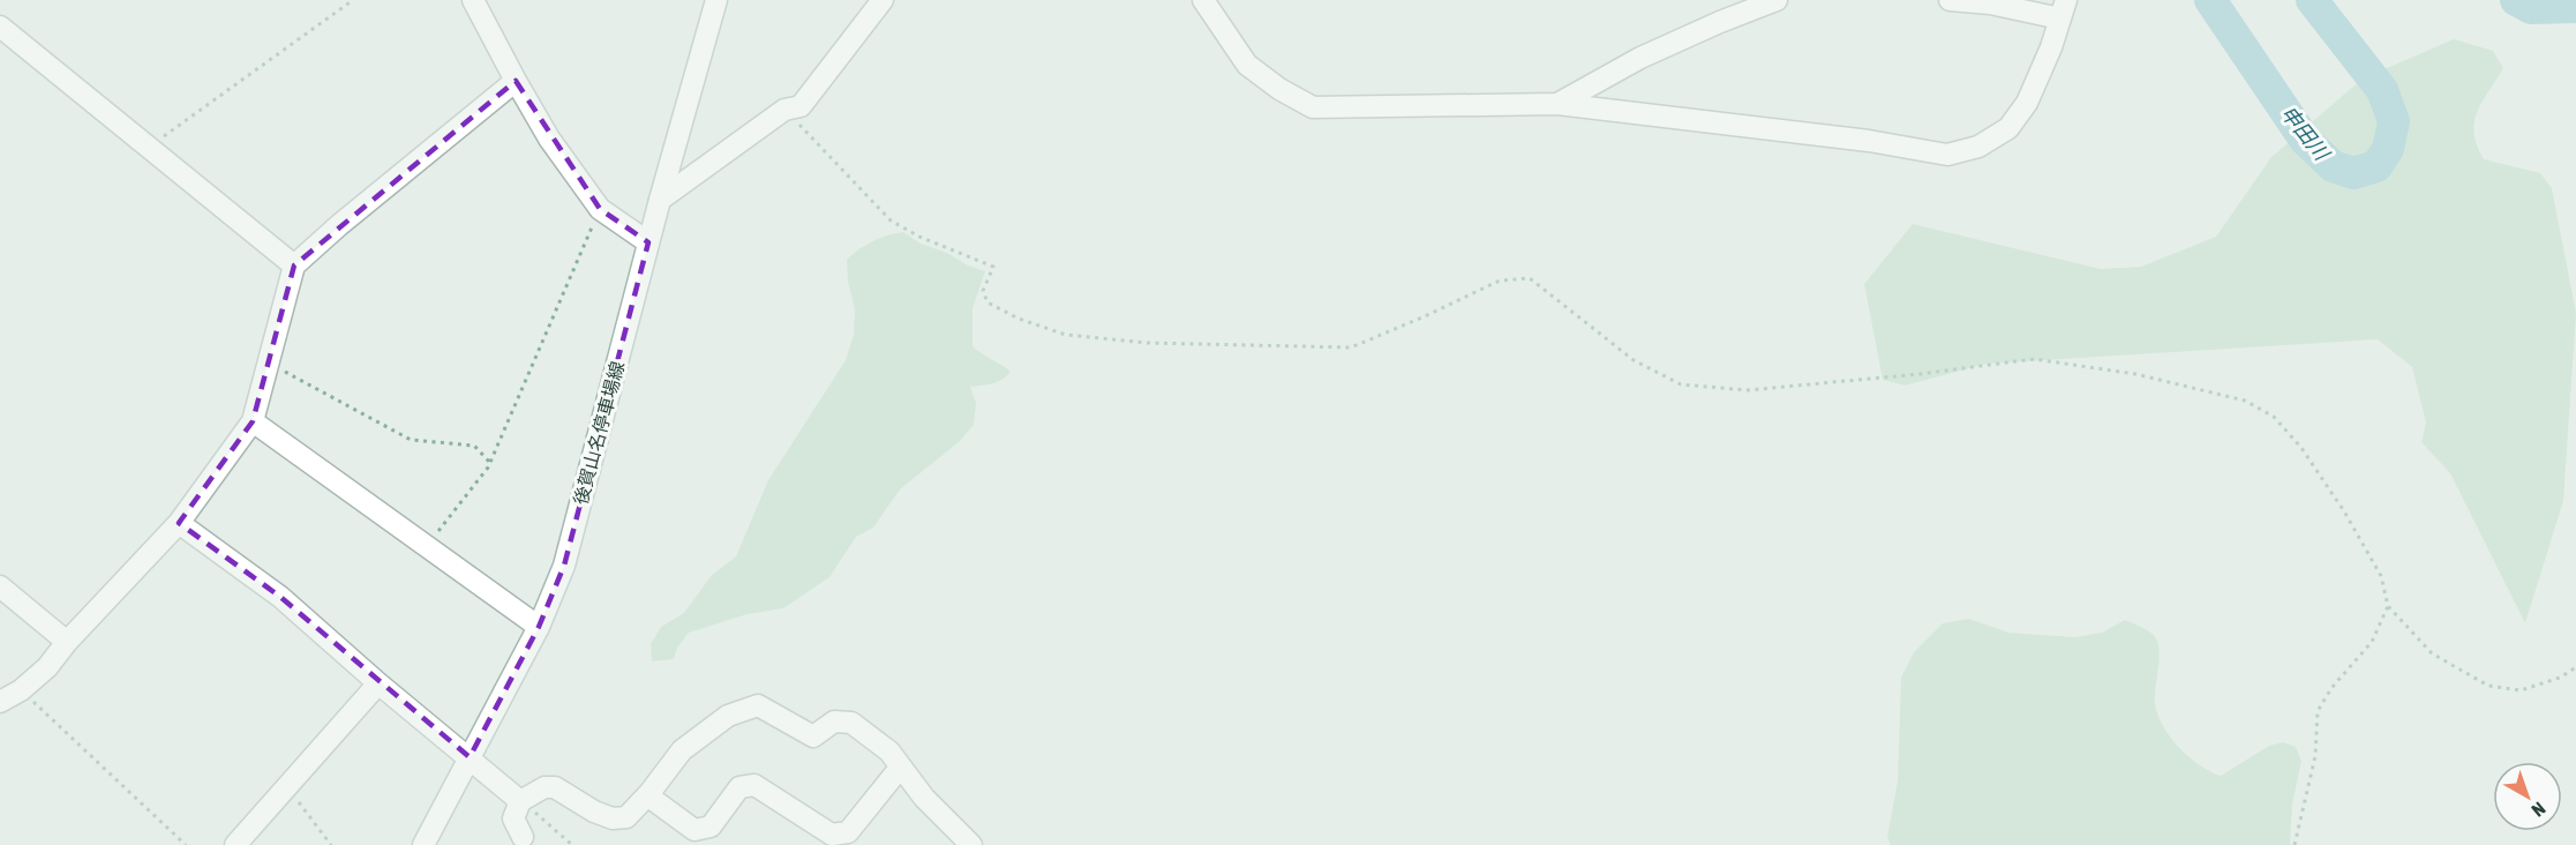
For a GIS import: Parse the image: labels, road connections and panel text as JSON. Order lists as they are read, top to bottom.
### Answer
{
  "streets": {
    "street": ["後賀山名停車場線"]
  },
  "water": ["申田川"],
  "north": "bottom right"
}
